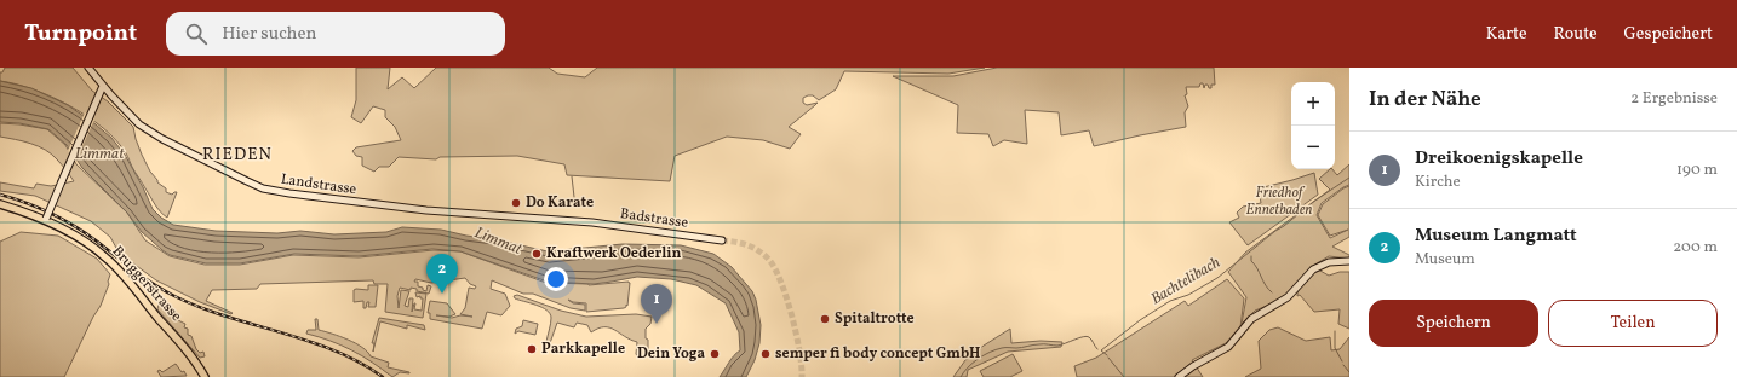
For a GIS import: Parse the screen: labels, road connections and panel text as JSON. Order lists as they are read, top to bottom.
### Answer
{
  "streets": {
    "main road": ["Landstrasse", "Badstrasse", "Bruggerstrasse"]
  },
  "crossings": [
    ["Landstrasse", "Badstrasse"]
  ],
  "districts": ["RIEDEN"],
  "water": ["Limmat", "Bachtelibach"],
  "parks": ["Friedhof Ennetbaden"],
  "places": [
    "Do Karate",
    "Kraftwerk Oederlin",
    "Spitaltrotte",
    "Parkkapelle",
    "Dein Yoga",
    "semper fi body concept GmbH"
  ],
  "page": {
    "header": "Turnpoint",
    "search": "Hier suchen",
    "nav": ["Karte", "Route", "Gespeichert"],
    "heading": ["In der Nähe", "2 Ergebnisse"],
    "map_buttons": ["+", "−"],
    "list": [
      {
        "mark": "1",
        "name": "Dreikoenigskapelle",
        "note": "Kirche",
        "value": "190 m"
      },
      {
        "mark": "2",
        "name": "Museum Langmatt",
        "note": "Museum",
        "value": "200 m"
      }
    ],
    "pins": ["2", "1"],
    "buttons": ["Speichern", "Teilen"]
  }
}
